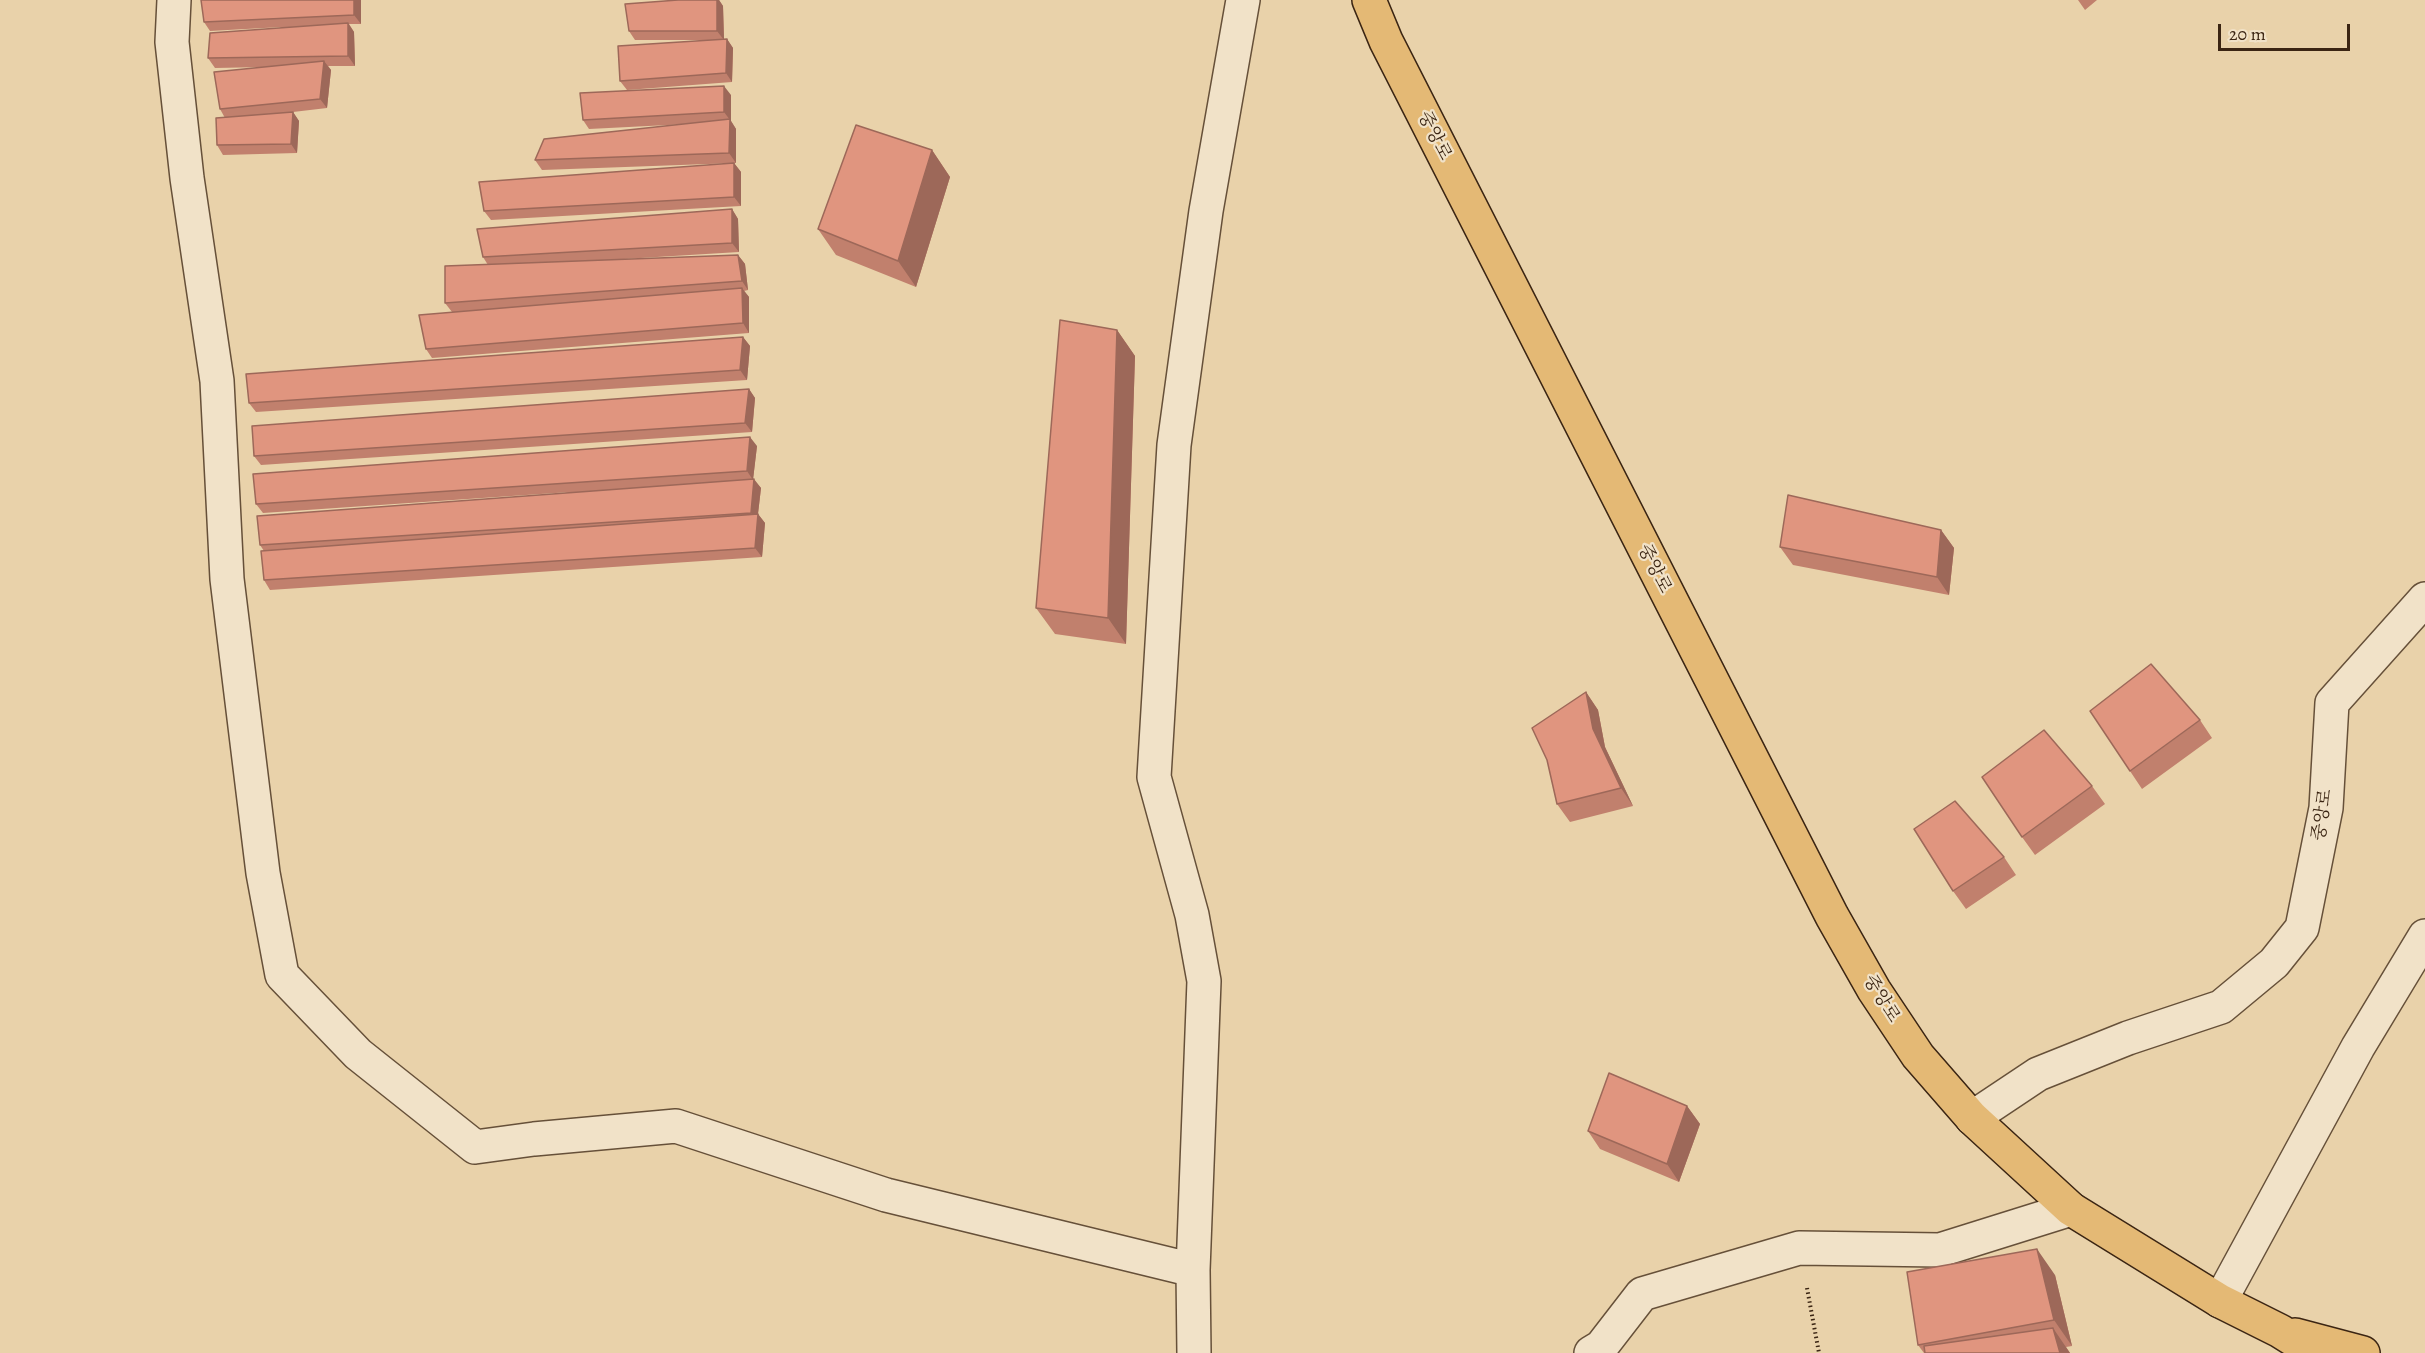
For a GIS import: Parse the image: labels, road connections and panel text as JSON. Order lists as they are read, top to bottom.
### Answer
{
  "streets": {
    "main road": ["중앙로"]
  },
  "scale_bar": "20 m"
}
